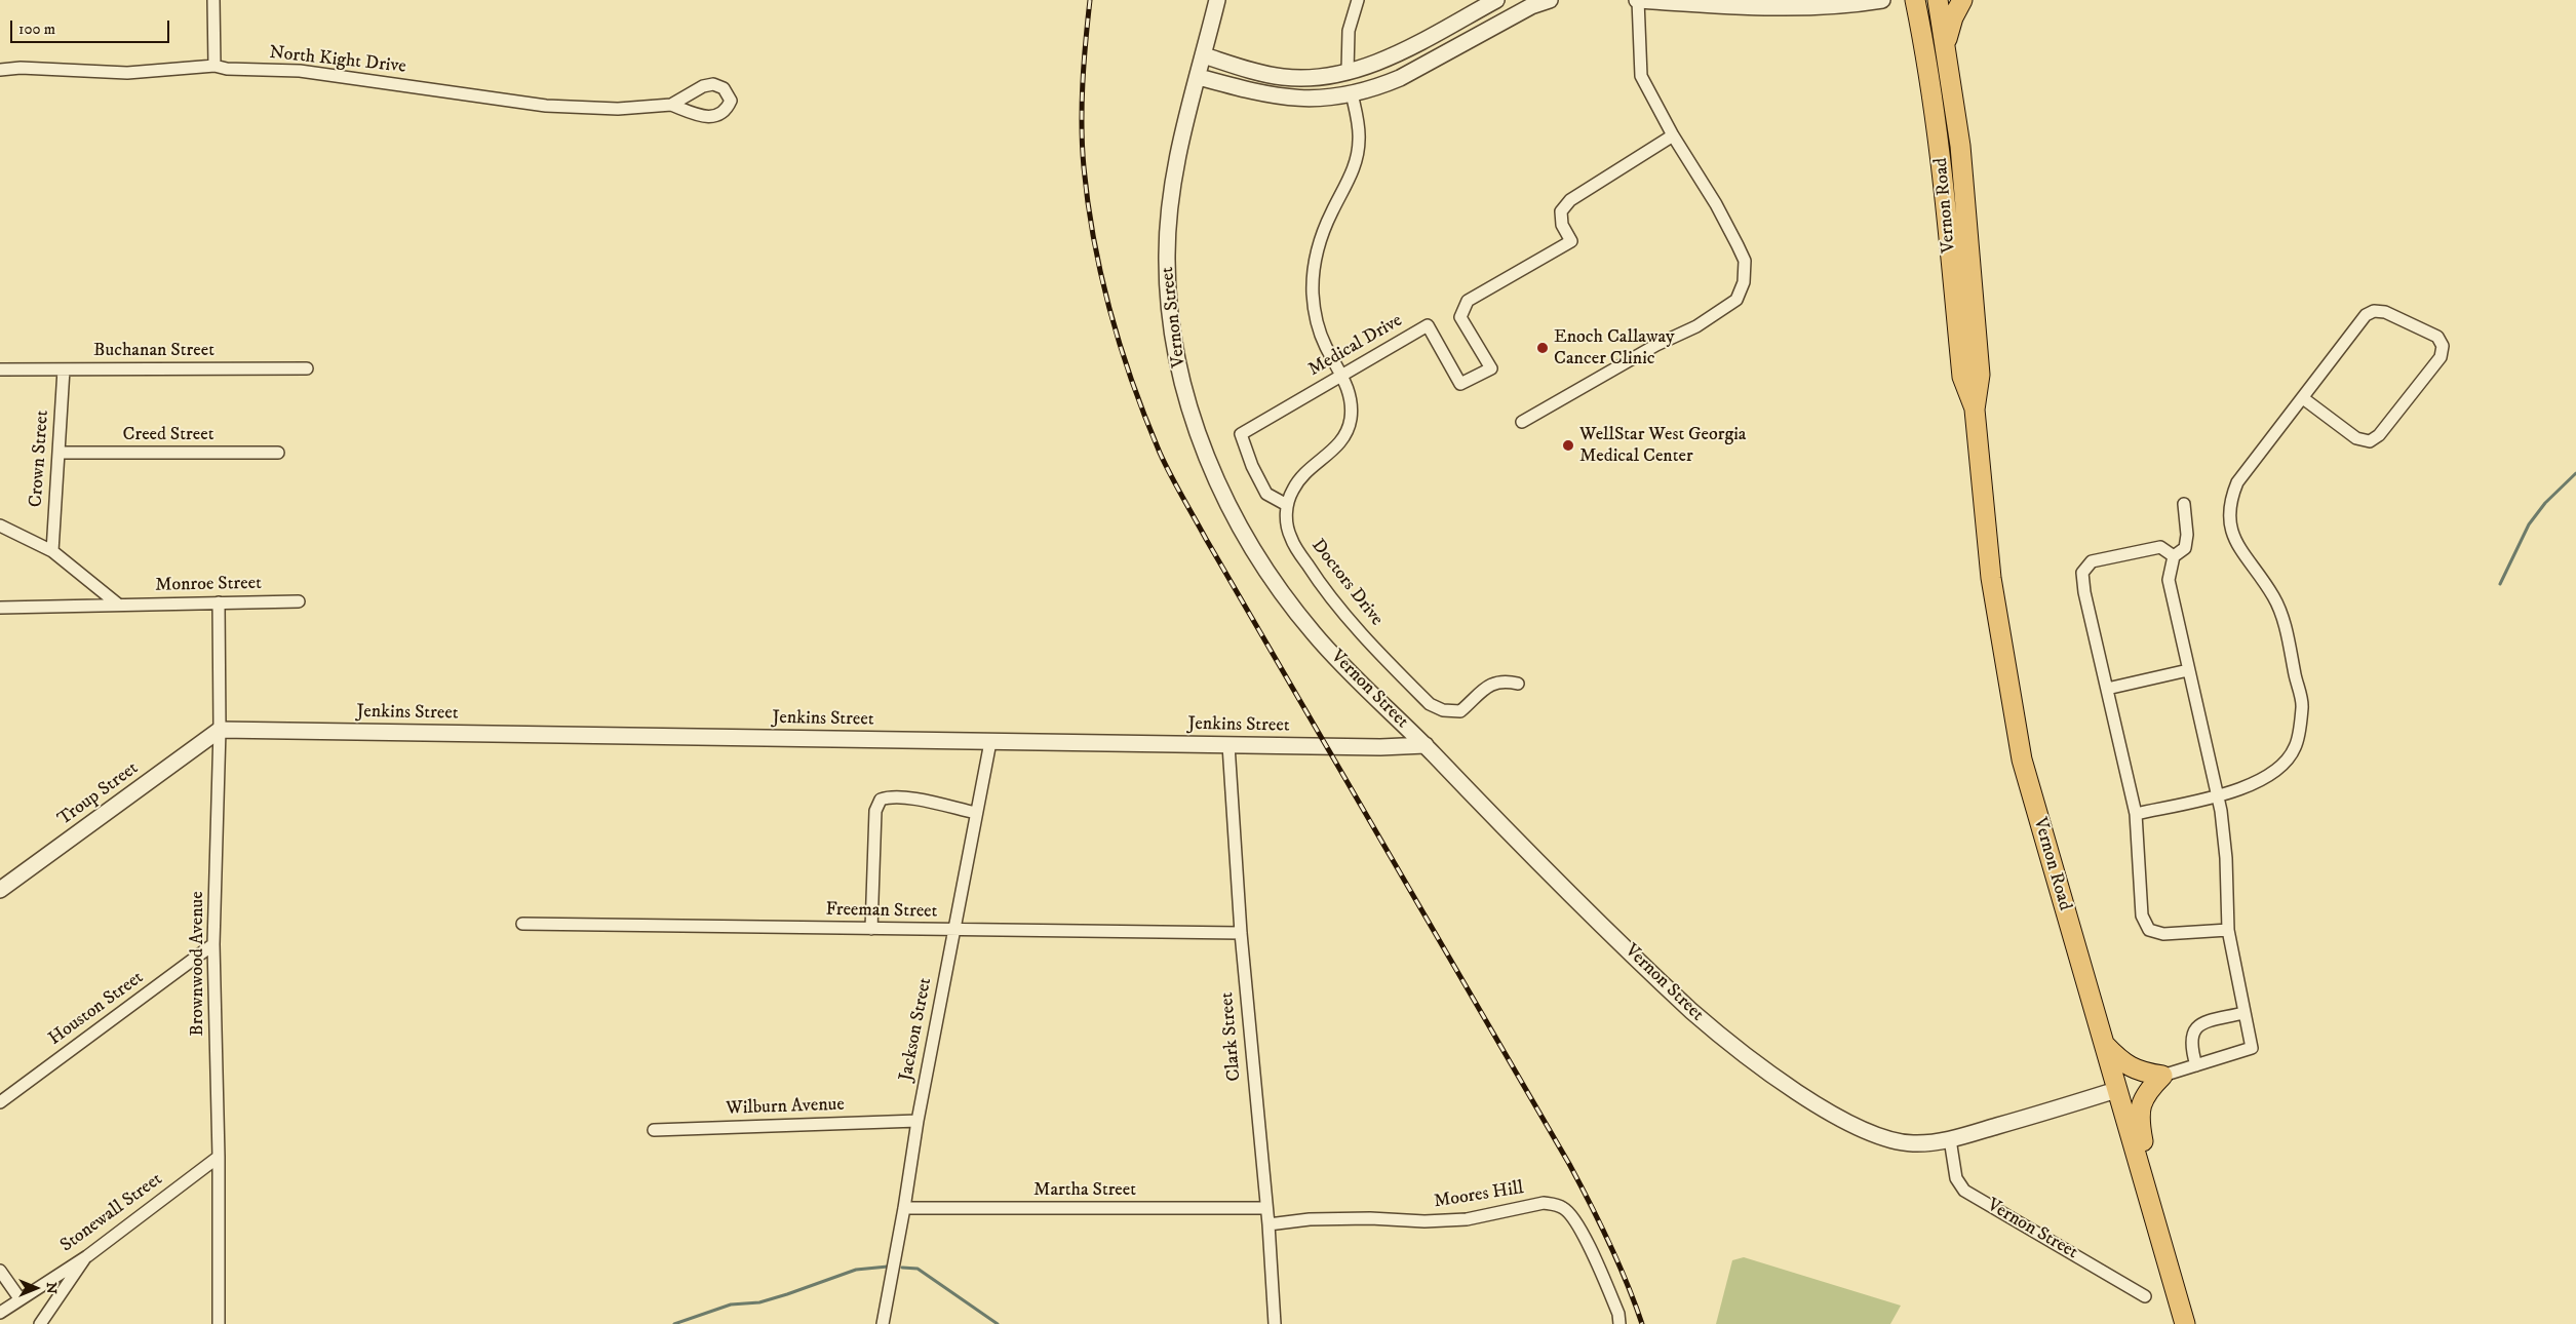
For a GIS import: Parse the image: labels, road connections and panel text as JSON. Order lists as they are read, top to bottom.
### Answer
{
  "streets": {
    "main road": ["Vernon Road"],
    "street": [
      "North Kight Drive",
      "Vernon Street",
      "Medical Drive",
      "Buchanan Street",
      "Creed Street",
      "Crown Street",
      "Doctors Drive",
      "Monroe Street",
      "Jenkins Street",
      "Troup Street",
      "Freeman Street",
      "Brownwood Avenue",
      "Houston Street",
      "Jackson Street",
      "Clark Street",
      "Wilburn Avenue",
      "Martha Street",
      "Moores Hill",
      "Stonewall Street"
    ]
  },
  "crossings": [
    ["Vernon Road", "Vernon Street"],
    ["Vernon Street", "Jenkins Street"],
    ["Medical Drive", "Doctors Drive"],
    ["Buchanan Street", "Crown Street"],
    ["Creed Street", "Crown Street"],
    ["Monroe Street", "Brownwood Avenue"],
    ["Jenkins Street", "Troup Street"],
    ["Jenkins Street", "Brownwood Avenue"],
    ["Jenkins Street", "Jackson Street"],
    ["Jenkins Street", "Clark Street"],
    ["Troup Street", "Brownwood Avenue"],
    ["Freeman Street", "Jackson Street"],
    ["Freeman Street", "Clark Street"],
    ["Brownwood Avenue", "Houston Street"],
    ["Brownwood Avenue", "Stonewall Street"],
    ["Jackson Street", "Wilburn Avenue"],
    ["Jackson Street", "Martha Street"],
    ["Clark Street", "Martha Street"],
    ["Clark Street", "Moores Hill"]
  ],
  "places": ["Enoch Callaway Cancer Clinic", "WellStar West Georgia Medical Center"],
  "scale_bar": "100 m",
  "north": "right"
}
